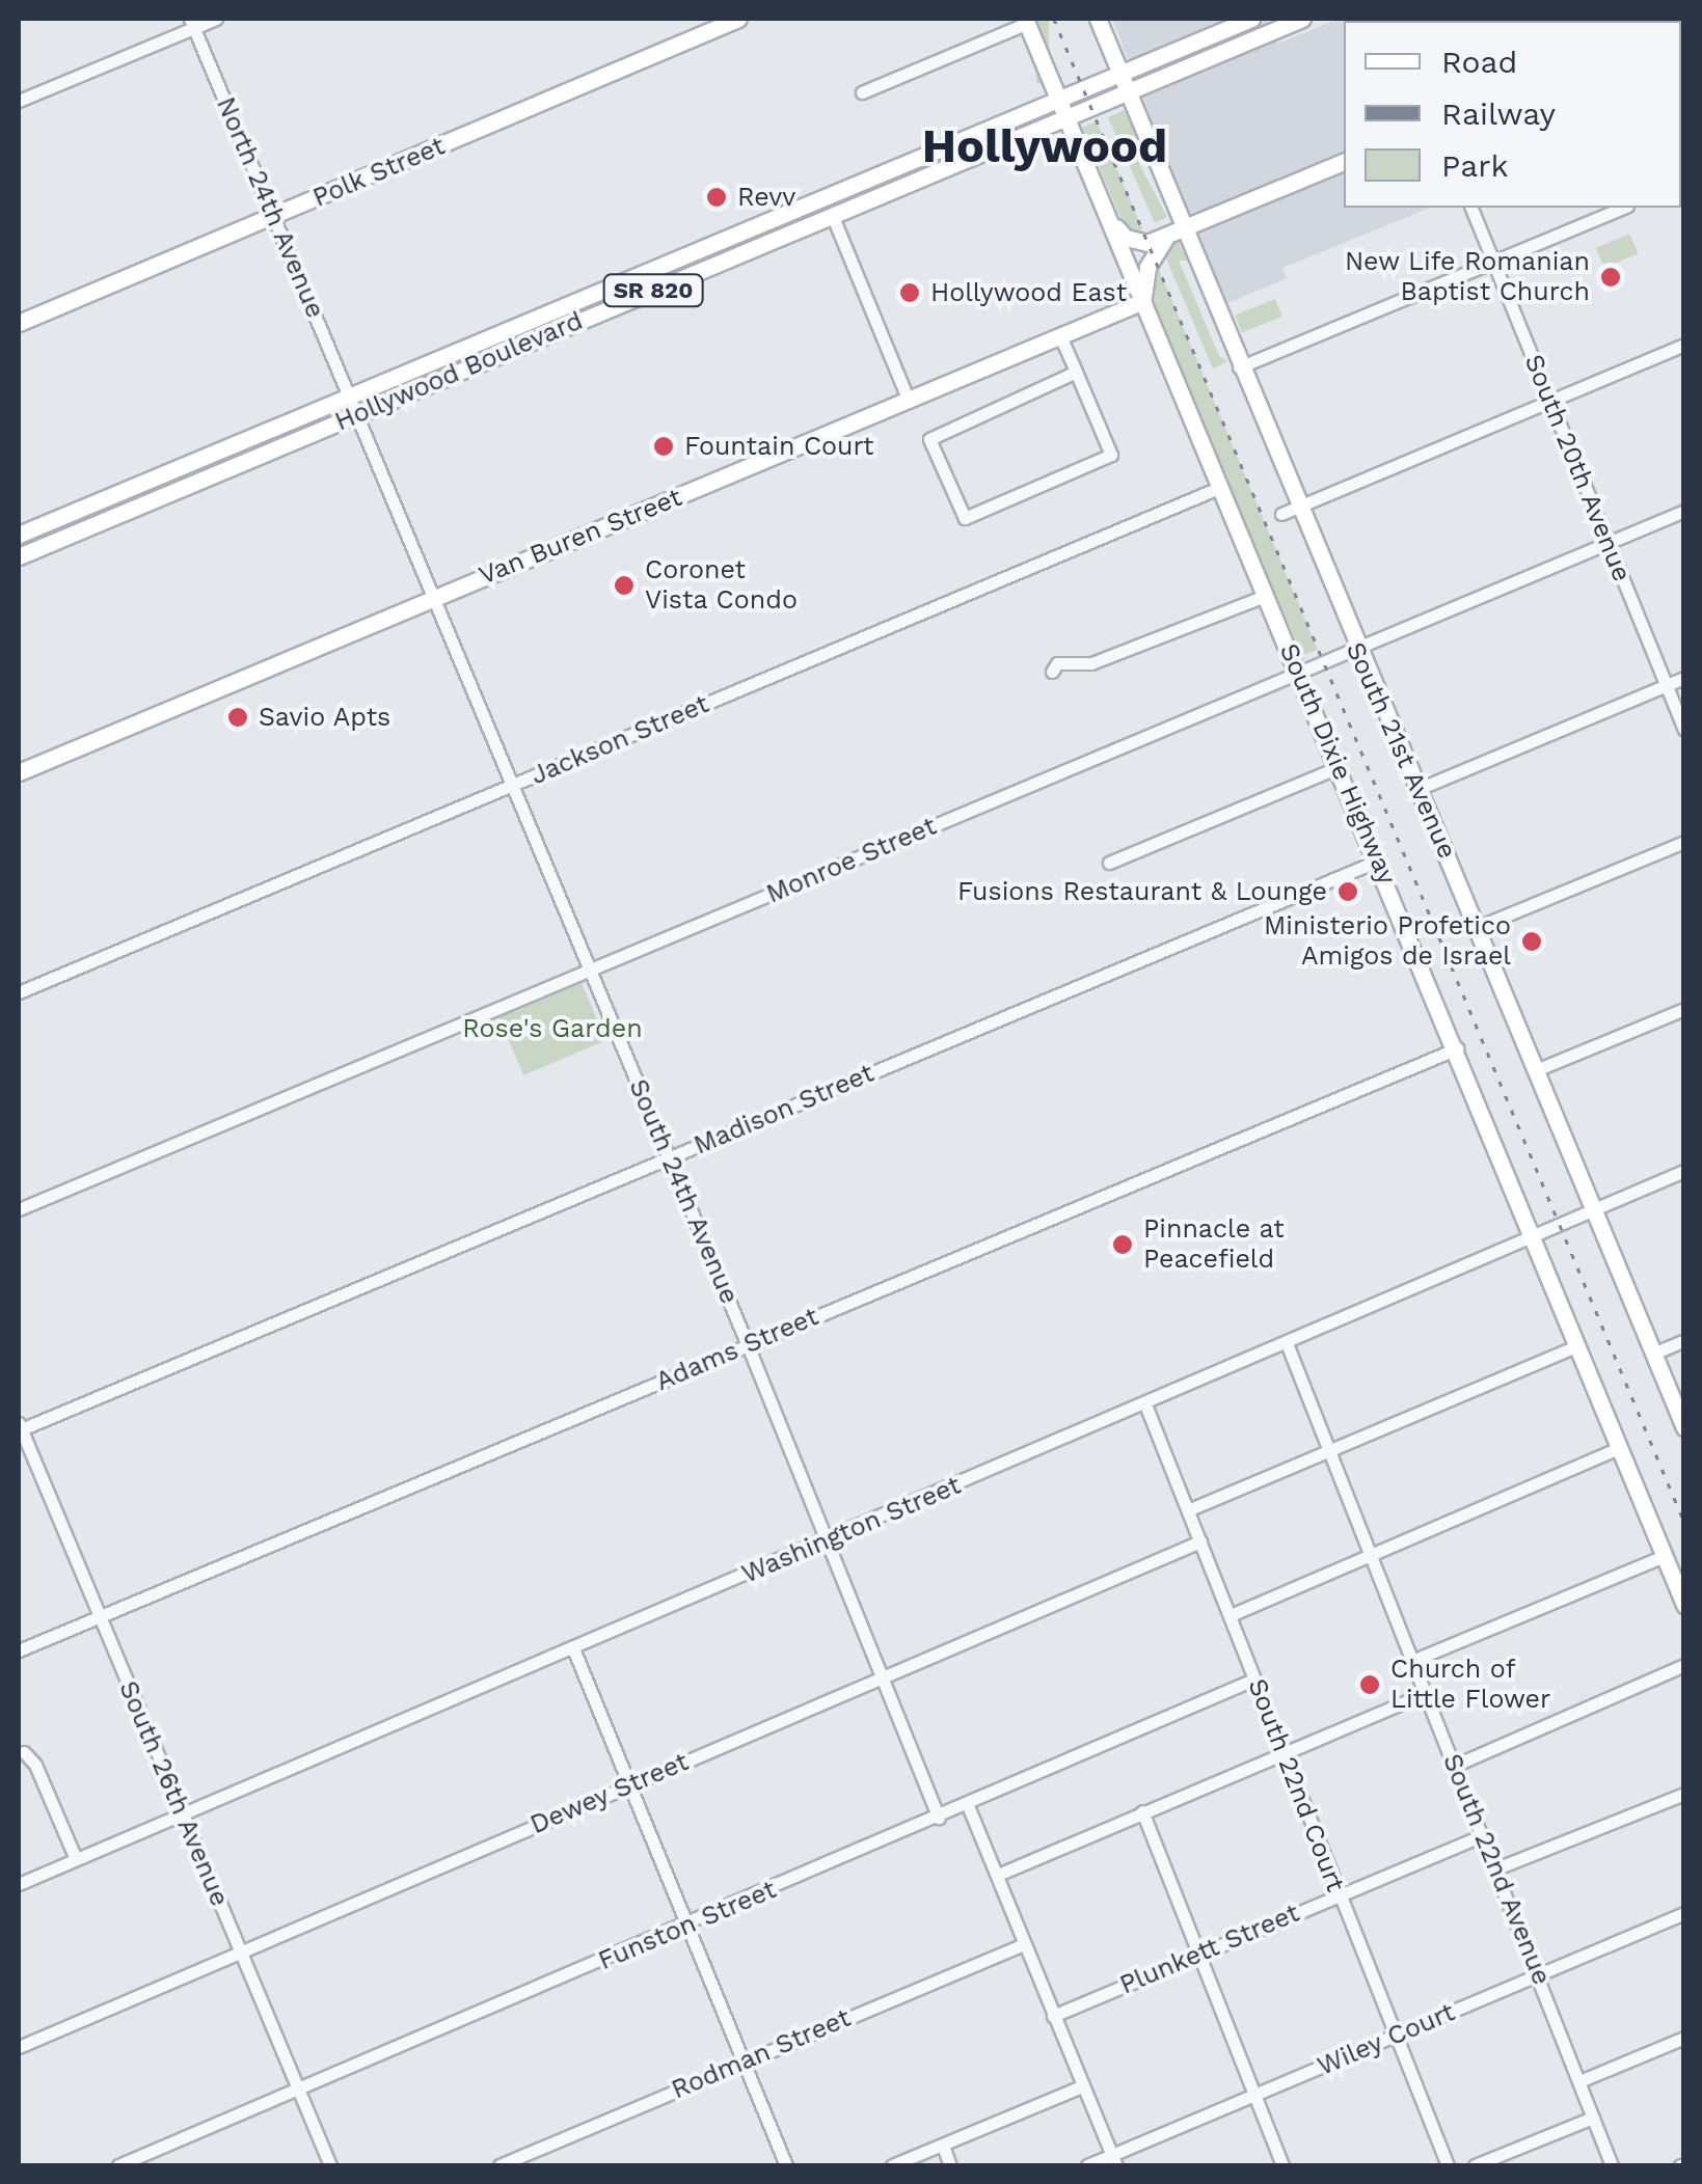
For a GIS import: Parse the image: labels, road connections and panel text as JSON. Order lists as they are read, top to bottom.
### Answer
{
  "streets": {
    "main road": [
      "Polk Street",
      "SR 820",
      "Hollywood Boulevard",
      "Van Buren Street",
      "South 21st Avenue",
      "South Dixie Highway"
    ],
    "street": [
      "North 24th Avenue",
      "South 20th Avenue",
      "Jackson Street",
      "Monroe Street",
      "Madison Street",
      "South 24th Avenue",
      "Adams Street",
      "Washington Street",
      "South 22nd Court",
      "South 26th Avenue",
      "Dewey Street",
      "South 22nd Avenue",
      "Funston Street",
      "Plunkett Street",
      "Wiley Court",
      "Rodman Street"
    ]
  },
  "crossings": [
    ["Polk Street", "North 24th Avenue"],
    ["North 24th Avenue", "Hollywood Boulevard"],
    ["North 24th Avenue", "South 24th Avenue"],
    ["Hollywood Boulevard", "South 21st Avenue"],
    ["Hollywood Boulevard", "South Dixie Highway"],
    ["Hollywood Boulevard", "South 24th Avenue"],
    ["South 20th Avenue", "Monroe Street"],
    ["Van Buren Street", "South Dixie Highway"],
    ["Van Buren Street", "South 24th Avenue"],
    ["Jackson Street", "South Dixie Highway"],
    ["Jackson Street", "South 24th Avenue"],
    ["South 21st Avenue", "Monroe Street"],
    ["South 21st Avenue", "Washington Street"],
    ["South Dixie Highway", "Monroe Street"],
    ["South Dixie Highway", "Madison Street"],
    ["South Dixie Highway", "Adams Street"],
    ["South Dixie Highway", "Washington Street"],
    ["Monroe Street", "South 24th Avenue"],
    ["Madison Street", "South 24th Avenue"],
    ["Madison Street", "South 26th Avenue"],
    ["South 24th Avenue", "Adams Street"],
    ["South 24th Avenue", "Washington Street"],
    ["South 24th Avenue", "Dewey Street"],
    ["South 24th Avenue", "Funston Street"],
    ["Adams Street", "South 26th Avenue"],
    ["Washington Street", "South 22nd Court"],
    ["Washington Street", "South 26th Avenue"],
    ["Washington Street", "South 22nd Avenue"],
    ["South 22nd Court", "Dewey Street"],
    ["South 22nd Court", "Funston Street"],
    ["South 22nd Court", "Plunkett Street"],
    ["South 22nd Court", "Wiley Court"],
    ["South 26th Avenue", "Dewey Street"],
    ["South 26th Avenue", "Funston Street"],
    ["South 22nd Avenue", "Plunkett Street"],
    ["South 22nd Avenue", "Wiley Court"]
  ],
  "districts": ["Hollywood"],
  "parks": ["Rose's Garden"],
  "places": [
    "Revv",
    "New Life Romanian Baptist Church",
    "Hollywood East",
    "Fountain Court",
    "Coronet Vista Condo",
    "Savio Apts",
    "Fusions Restaurant & Lounge",
    "Ministerio Profetico Amigos de Israel",
    "Pinnacle at Peacefield",
    "Church of Little Flower"
  ],
  "legend": ["Road", "Railway", "Park"]
}
